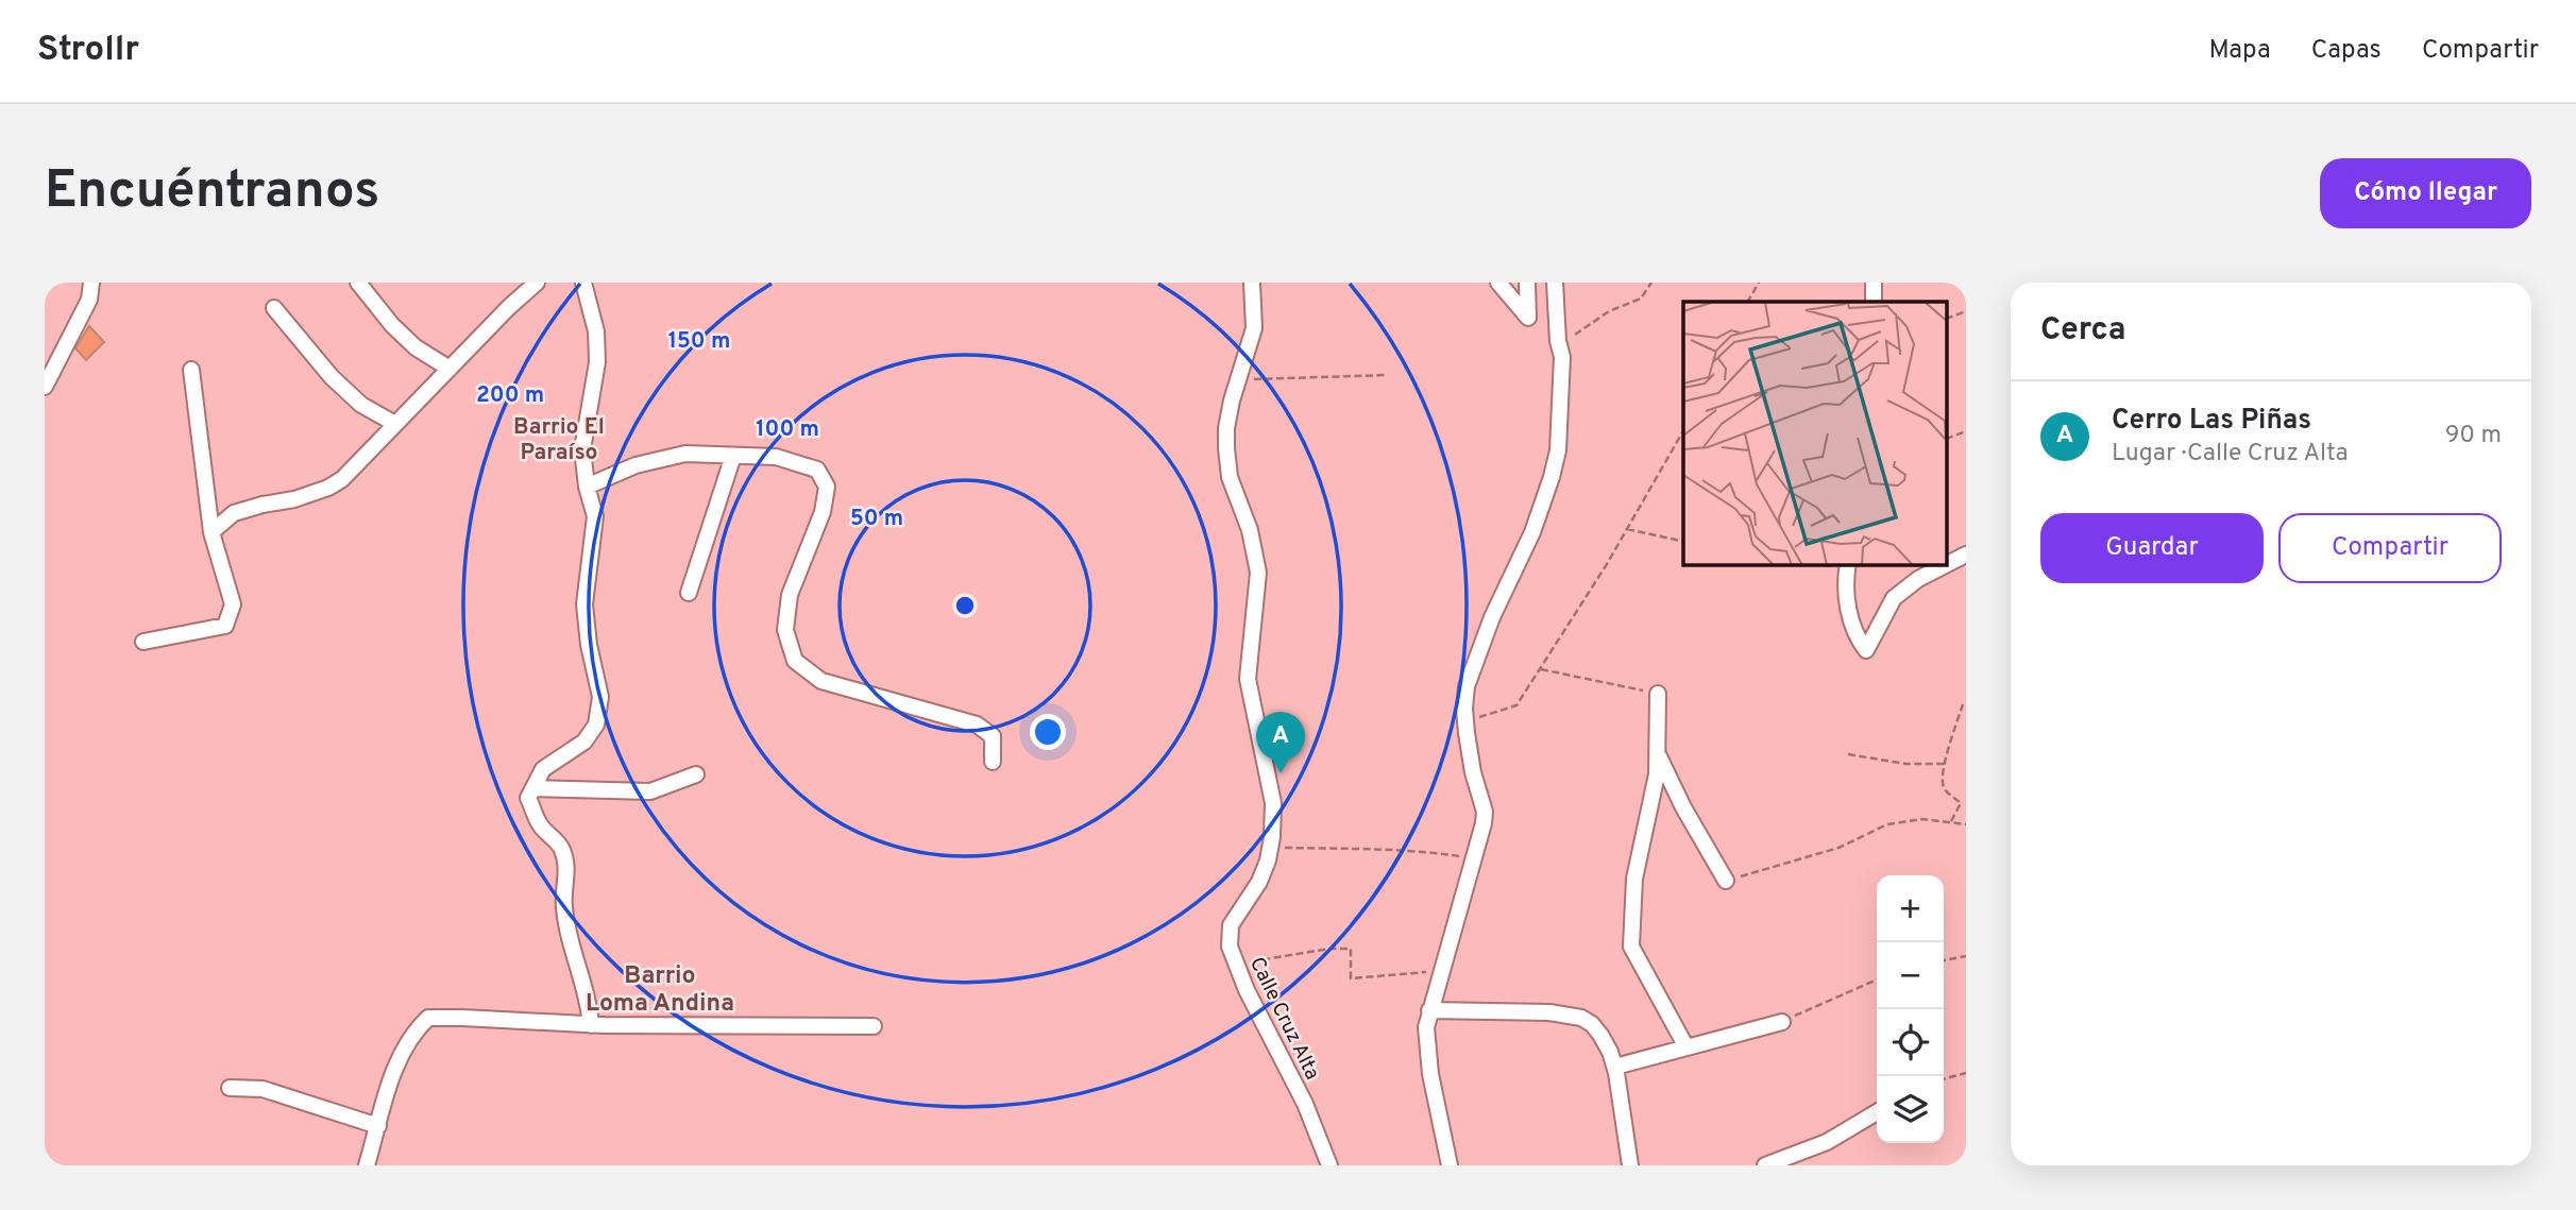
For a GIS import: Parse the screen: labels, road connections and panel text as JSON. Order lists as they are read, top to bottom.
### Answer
{
  "streets": {
    "street": ["Calle Cruz Alta"]
  },
  "districts": ["Barrio El Paraíso", "Barrio Loma Andina"],
  "page": {
    "header": "Strollr",
    "nav": ["Mapa", "Capas", "Compartir"],
    "buttons": [
      "Cómo llegar",
      ["Guardar", "Compartir"]
    ],
    "title": "Encuéntranos",
    "heading": "Cerca",
    "list": [
      {
        "mark": "A",
        "name": "Cerro Las Piñas",
        "note": "Lugar · Calle Cruz Alta",
        "value": "90 m"
      }
    ],
    "pins": "A",
    "map_buttons": ["+", "−"]
  },
  "rings": [
    "150 m",
    "200 m",
    "100 m",
    "50 m"
  ]
}
